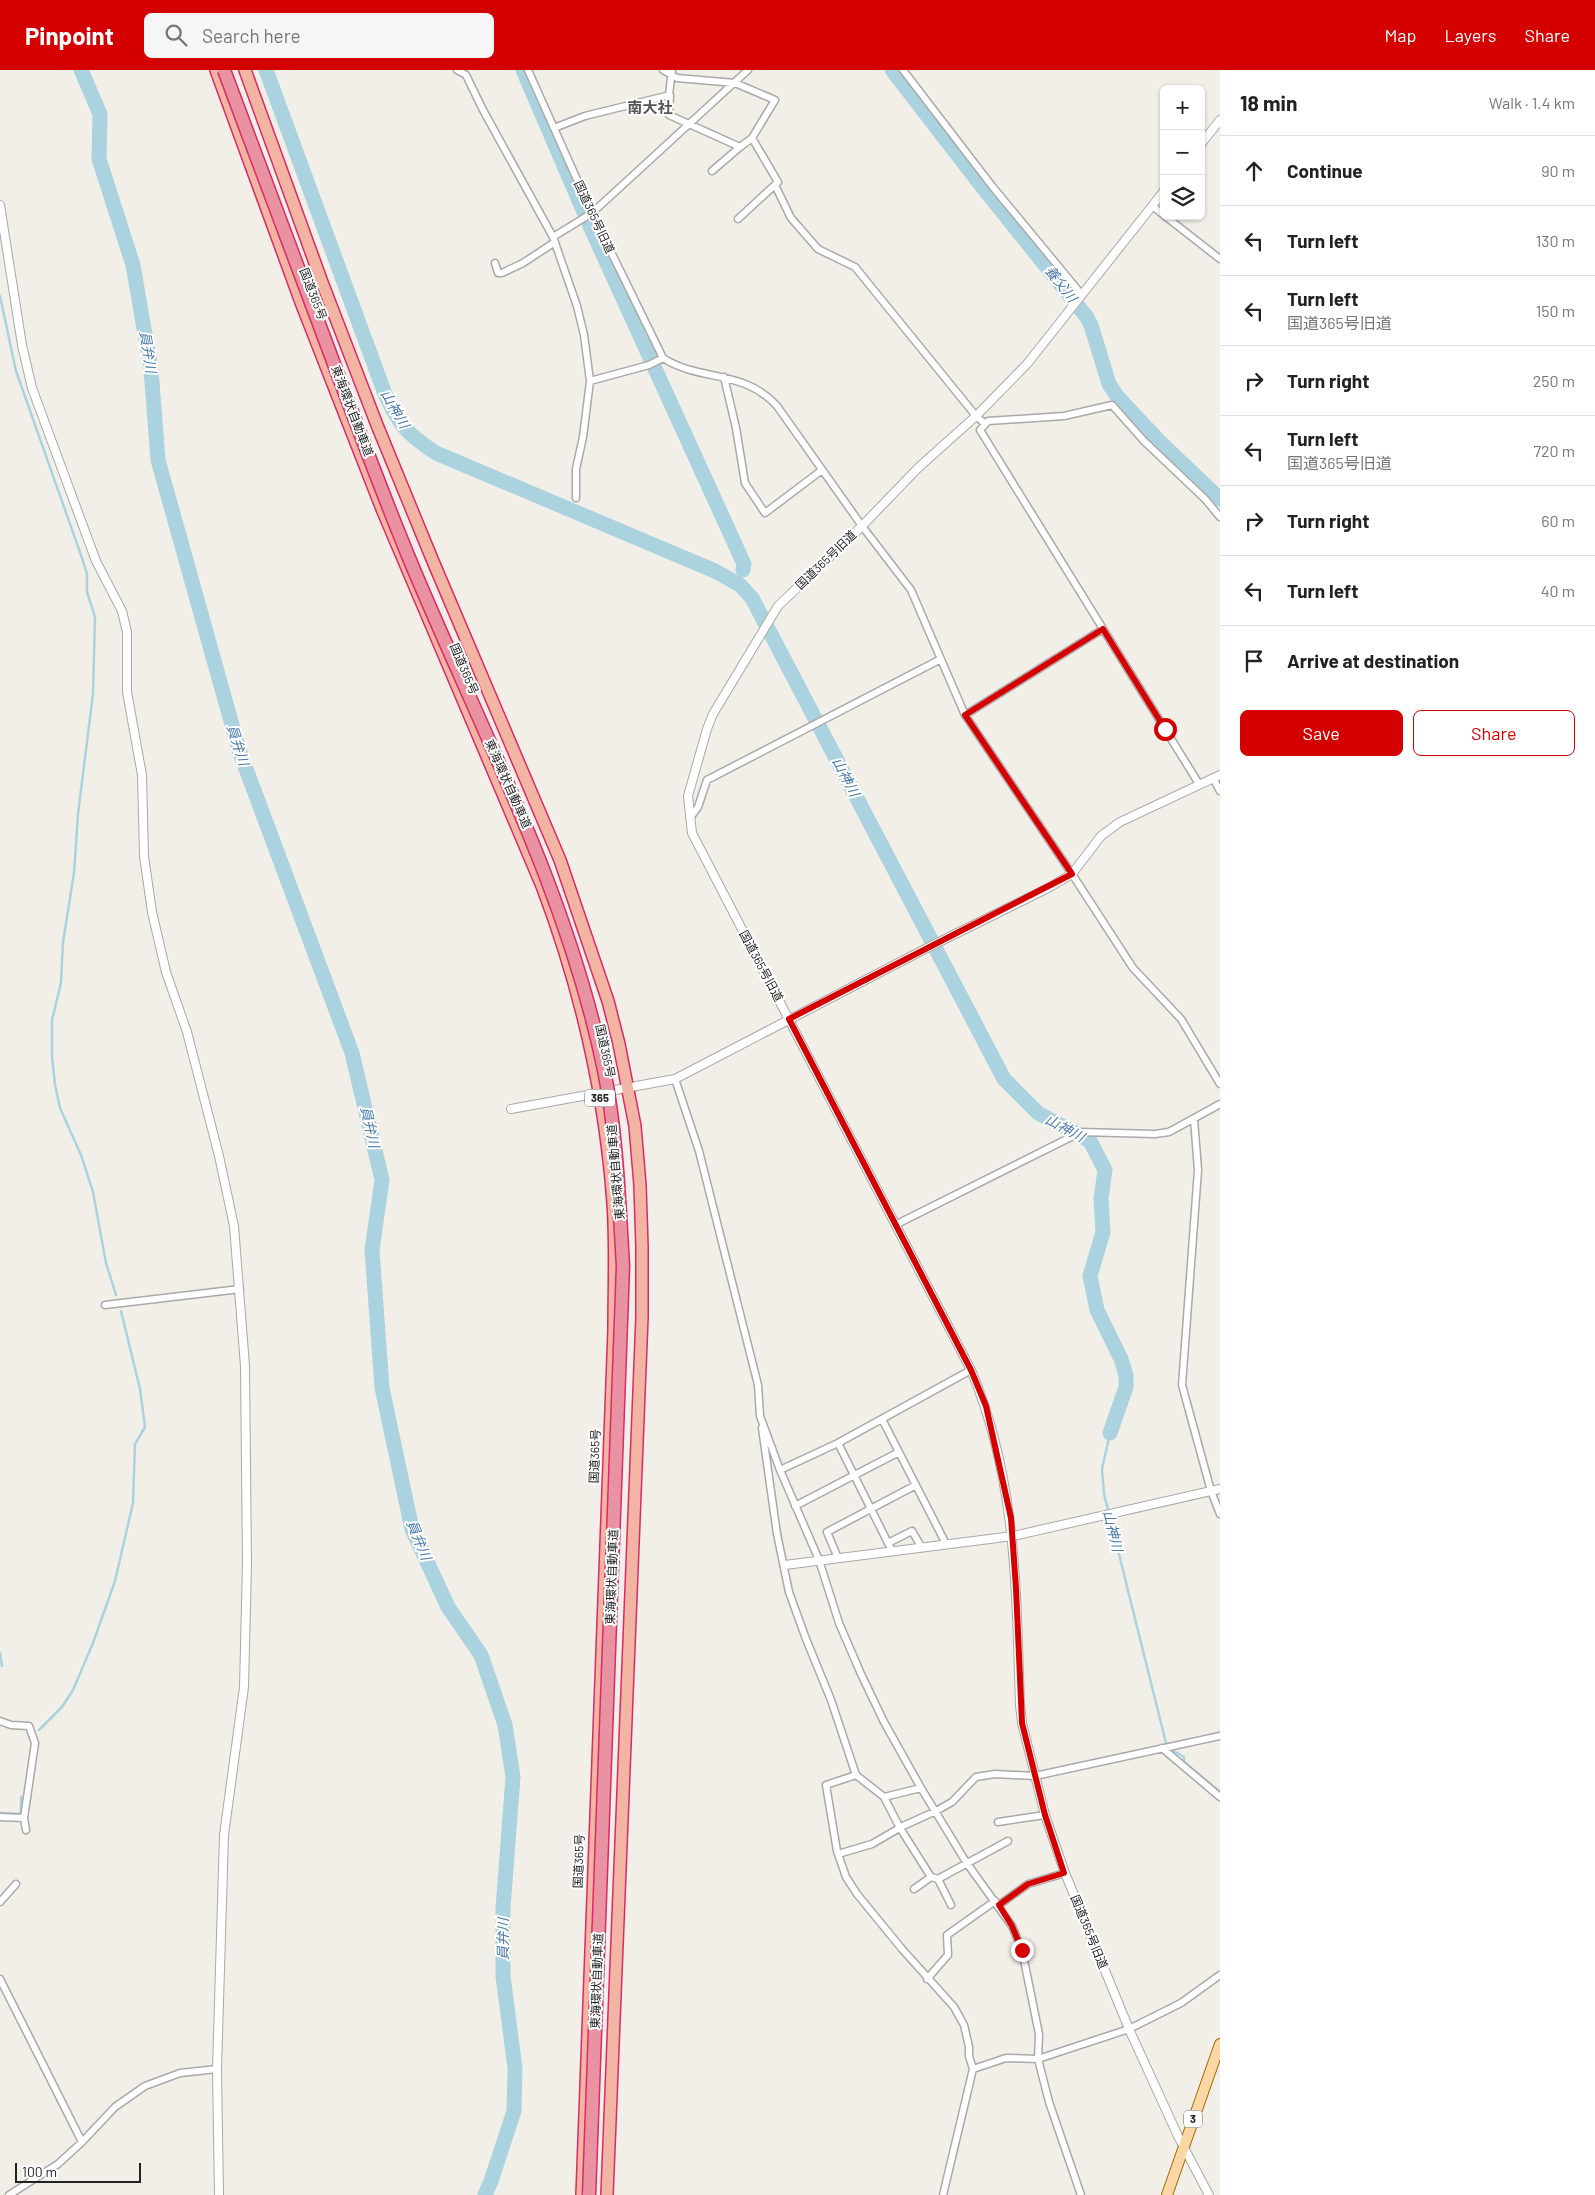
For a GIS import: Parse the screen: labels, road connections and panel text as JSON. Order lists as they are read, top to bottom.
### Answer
{
  "streets": {
    "highway": ["国道365号", "東海環状自動車道", "365"],
    "main road": ["3"],
    "street": ["国道365号旧道"]
  },
  "crossings": [
    ["国道365号旧道", "3"]
  ],
  "districts": ["南大社"],
  "water": ["養父川", "員弁川", "山神川"],
  "scale_bar": "100 m",
  "page": {
    "header": "Pinpoint",
    "search": "Search here",
    "nav": ["Map", "Layers", "Share"],
    "heading": ["18 min", "Walk · 1.4 km"],
    "map_buttons": ["+", "−"],
    "list": [
      ["Continue", "90 m"],
      ["Turn left", "130 m"],
      ["Turn left", "国道365号旧道", "150 m"],
      ["Turn right", "250 m"],
      ["Turn left", "国道365号旧道", "720 m"],
      ["Turn right", "60 m"],
      ["Turn left", "40 m"],
      "Arrive at destination"
    ],
    "buttons": ["Save", "Share"],
    "scale": "100 m"
  }
}
